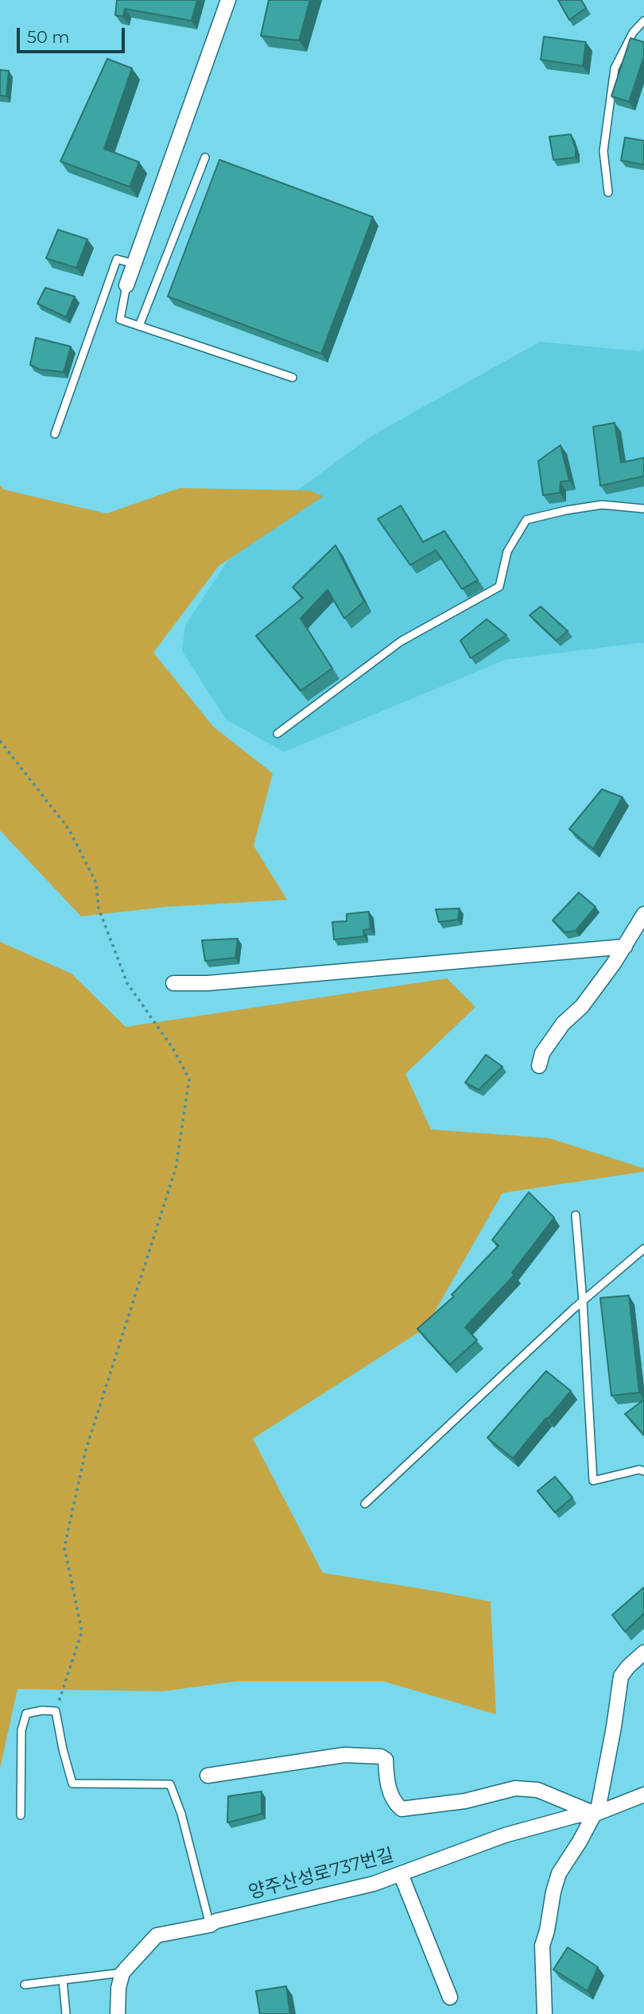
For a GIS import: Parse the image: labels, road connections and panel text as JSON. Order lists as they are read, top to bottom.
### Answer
{
  "streets": {
    "street": ["양주산성로737번길"]
  },
  "scale_bar": "50 m"
}
